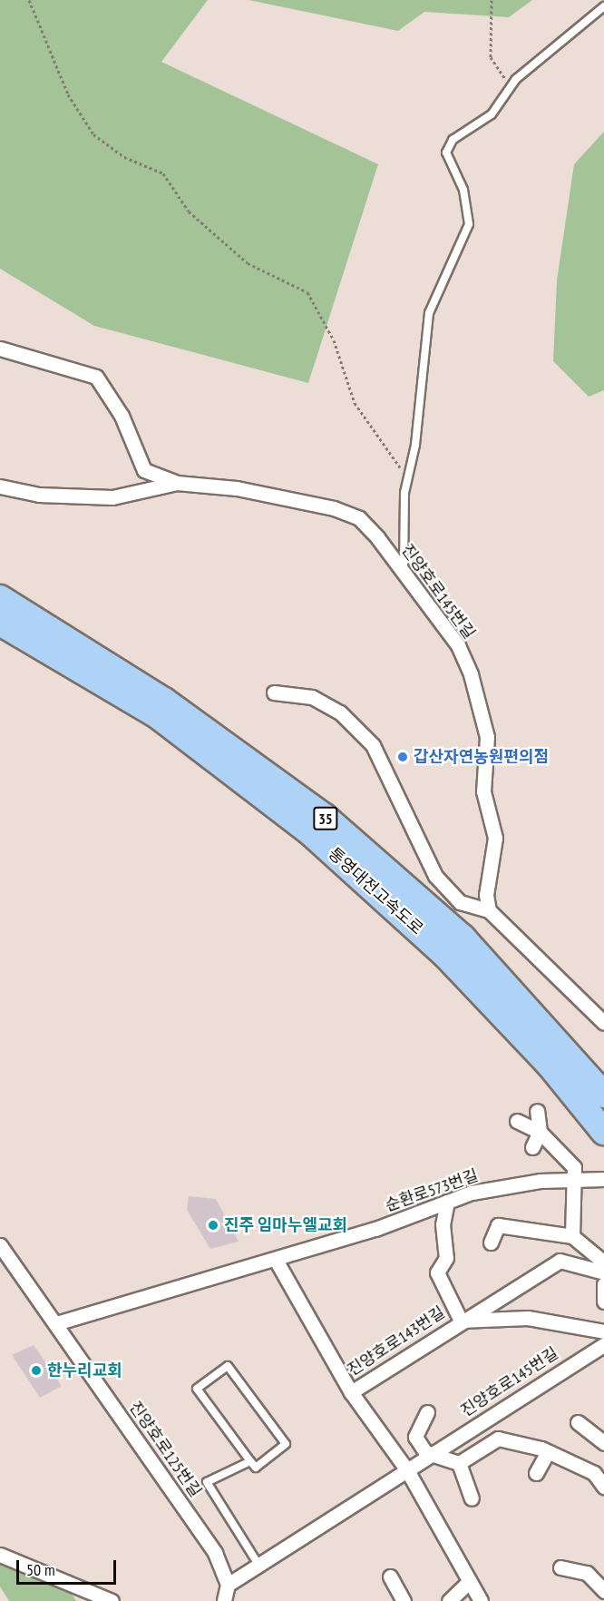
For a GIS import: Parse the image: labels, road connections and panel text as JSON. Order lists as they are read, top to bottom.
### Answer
{
  "streets": {
    "highway": ["35", "통영대전고속도로"],
    "street": [
      "진양호로145번길",
      "순환로573번길",
      "진양호로143번길",
      "진양호로125번길"
    ]
  },
  "crossings": [
    ["진양호로145번길", "진양호로143번길"],
    ["순환로573번길", "진양호로143번길"],
    ["순환로573번길", "진양호로125번길"]
  ],
  "places": ["갑산자연농원편의점", "진주 임마누엘교회", "한누리교회"],
  "scale_bar": "50 m"
}
